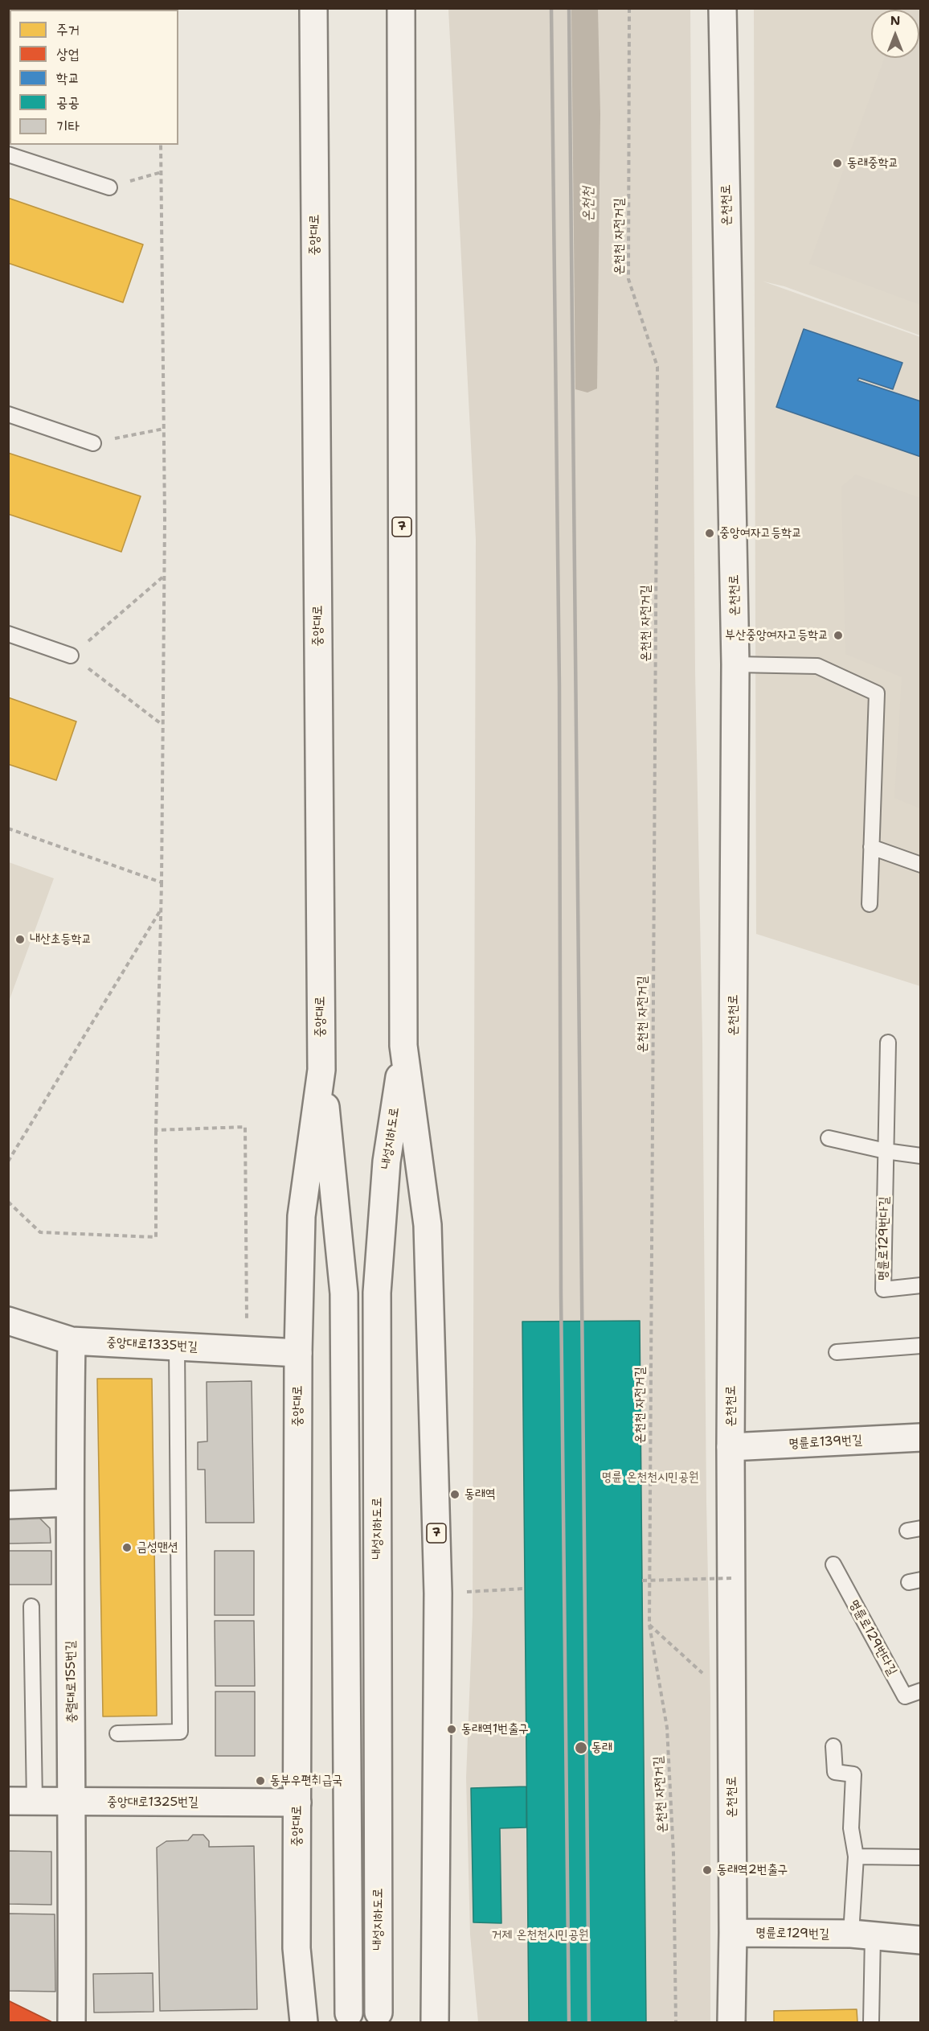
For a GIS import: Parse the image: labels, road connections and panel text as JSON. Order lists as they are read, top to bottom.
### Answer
{
  "streets": {
    "main road": [
      "온천천로",
      "중앙대로",
      "7",
      "내성지하도로",
      "중앙대로1335번길",
      "명륜로139번길",
      "충렬대로155번길",
      "중앙대로1325번길",
      "명륜로129번길"
    ],
    "lane": ["명륜로129번다길"],
    "path": ["온천천 자전거길"]
  },
  "crossings": [
    ["온천천로", "명륜로139번길"],
    ["온천천로", "명륜로129번길"],
    ["중앙대로", "중앙대로1335번길"],
    ["중앙대로", "중앙대로1325번길"],
    ["7", "내성지하도로"],
    ["중앙대로1335번길", "충렬대로155번길"],
    ["충렬대로155번길", "중앙대로1325번길"]
  ],
  "water": ["온천천"],
  "parks": ["명륜 온천천시민공원", "거제 온천천시민공원"],
  "places": [
    "동래중학교",
    "중앙여자고등학교",
    "부산중앙여자고등학교",
    "내산초등학교",
    "동래역",
    "금성맨션",
    "동래역1번출구",
    "동래",
    "동부우편취급국",
    "동래역2번출구"
  ],
  "legend": [
    "주거",
    "상업",
    "학교",
    "공공",
    "기타"
  ],
  "north": "top"
}
